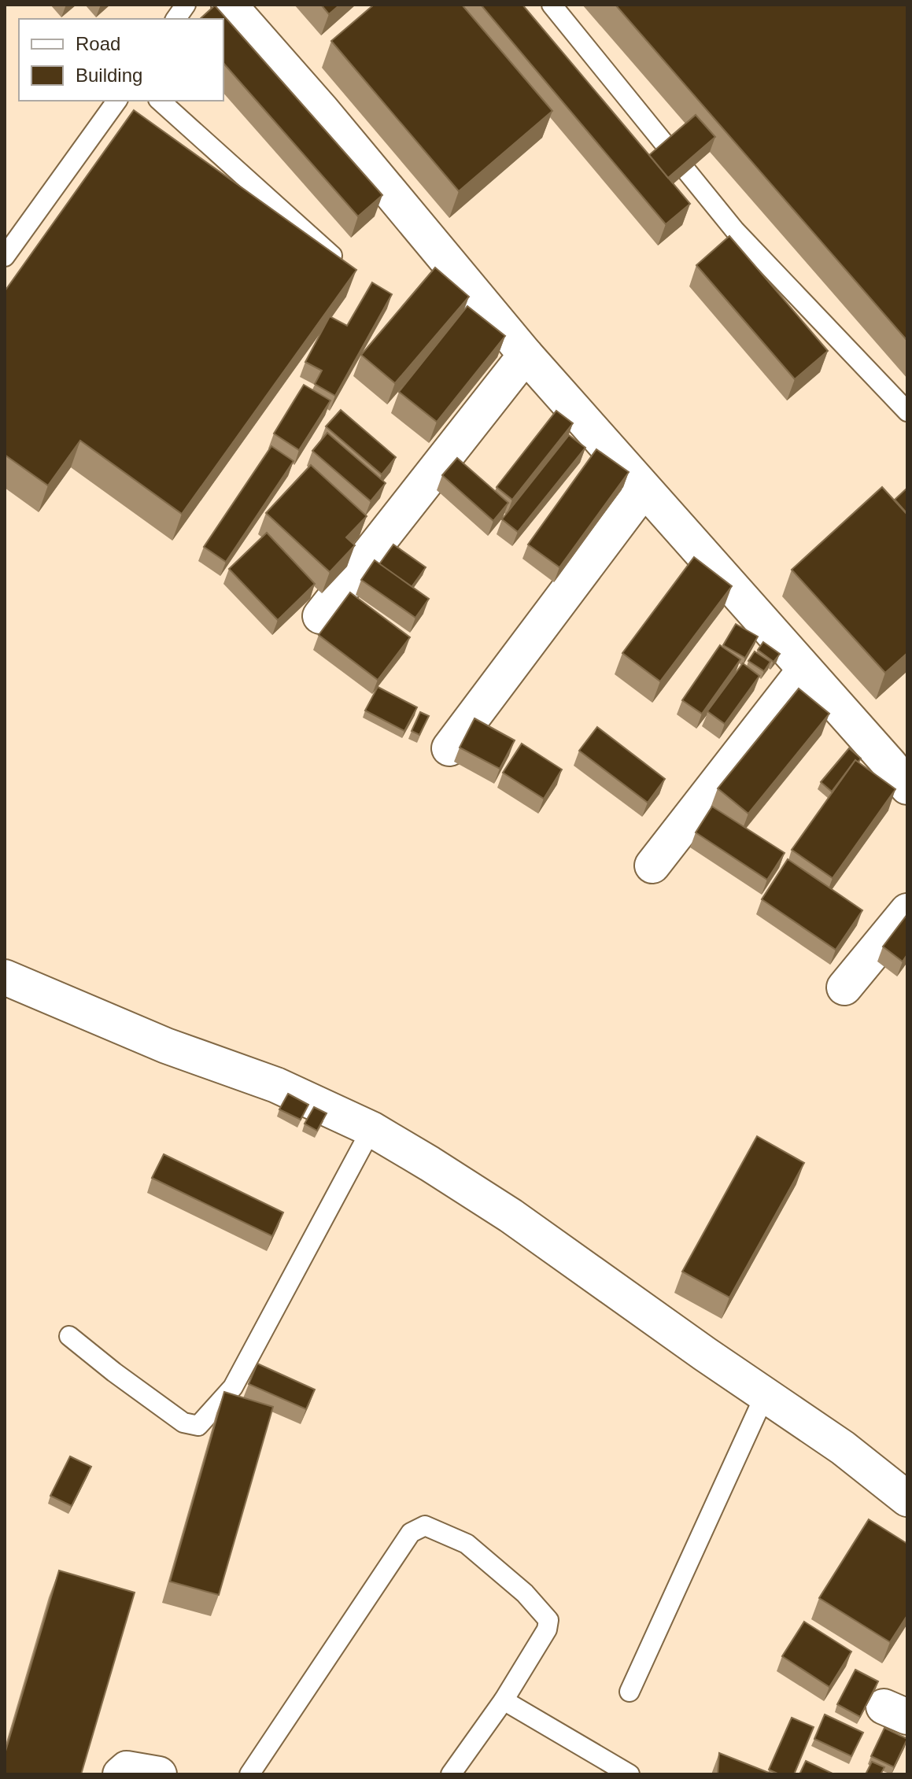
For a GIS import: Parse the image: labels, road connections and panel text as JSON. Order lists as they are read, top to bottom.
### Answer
{
  "legend": ["Road", "Building"]
}
